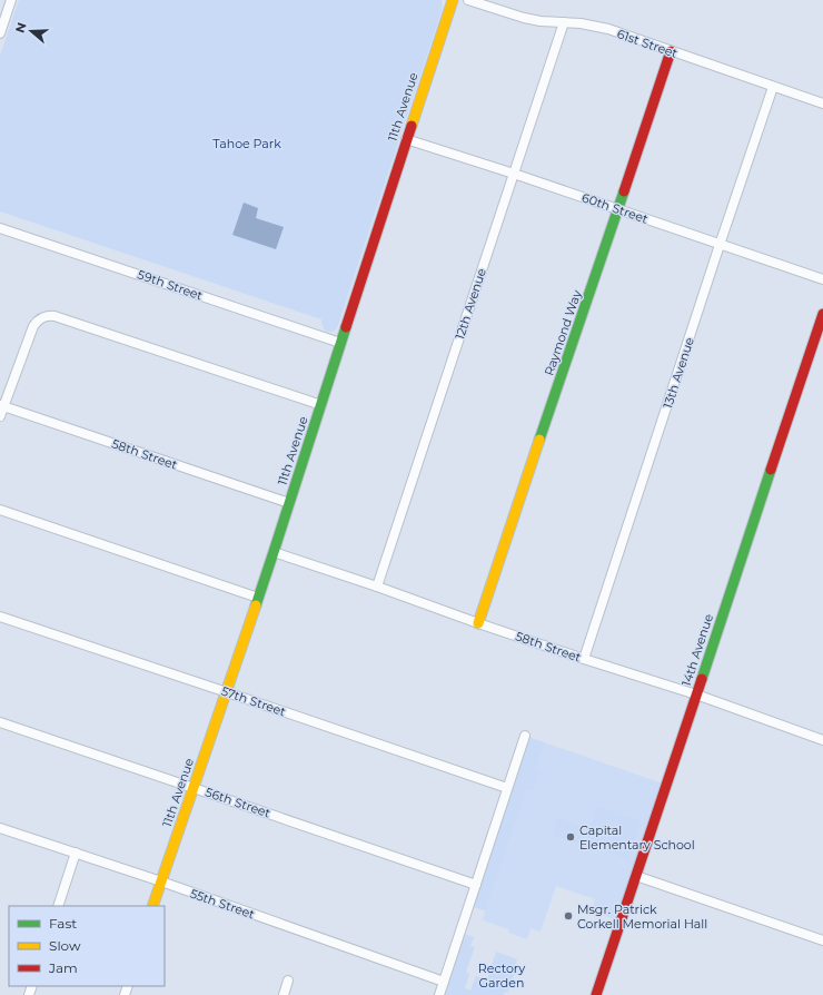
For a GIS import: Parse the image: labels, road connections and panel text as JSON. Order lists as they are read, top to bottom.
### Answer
{
  "streets": {
    "street": [
      "61st Street",
      "11th Avenue",
      "60th Street",
      "59th Street",
      "12th Avenue",
      "Raymond Way",
      "13th Avenue",
      "58th Street",
      "14th Avenue",
      "57th Street",
      "56th Street",
      "55th Street"
    ]
  },
  "crossings": [
    ["61st Street", "12th Avenue"],
    ["61st Street", "Raymond Way"],
    ["61st Street", "13th Avenue"],
    ["11th Avenue", "60th Street"],
    ["11th Avenue", "59th Street"],
    ["11th Avenue", "58th Street"],
    ["11th Avenue", "57th Street"],
    ["11th Avenue", "56th Street"],
    ["11th Avenue", "55th Street"],
    ["60th Street", "12th Avenue"],
    ["60th Street", "Raymond Way"],
    ["60th Street", "13th Avenue"],
    ["12th Avenue", "58th Street"],
    ["Raymond Way", "58th Street"],
    ["13th Avenue", "58th Street"],
    ["58th Street", "14th Avenue"]
  ],
  "parks": ["Tahoe Park", "Rectory Garden"],
  "places": ["Capital Elementary School", "Msgr. Patrick Corkell Memorial Hall"],
  "legend": ["Fast", "Slow", "Jam"],
  "north": "left"
}
